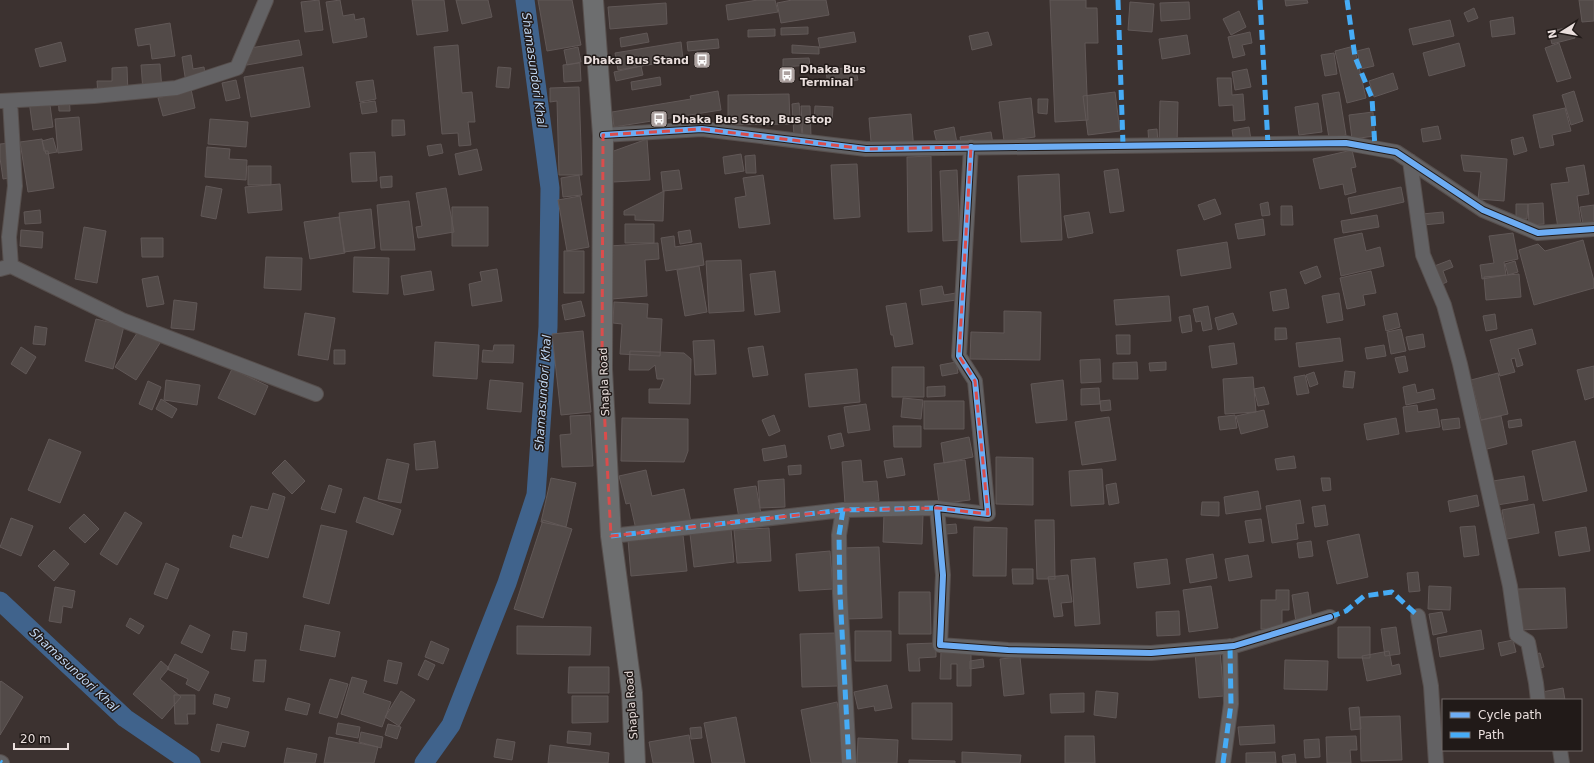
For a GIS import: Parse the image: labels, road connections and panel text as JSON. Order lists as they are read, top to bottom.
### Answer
{
  "streets": {
    "street": ["Shapla Road"]
  },
  "water": ["Shamasundori Khal"],
  "places": {
    "bus stop": ["Dhaka Bus Stand", "Dhaka Bus Terminal", "Dhaka Bus Stop, Bus stop"]
  },
  "legend": ["Cycle path", "Path"],
  "scale_bar": "20 m",
  "north": "left"
}
